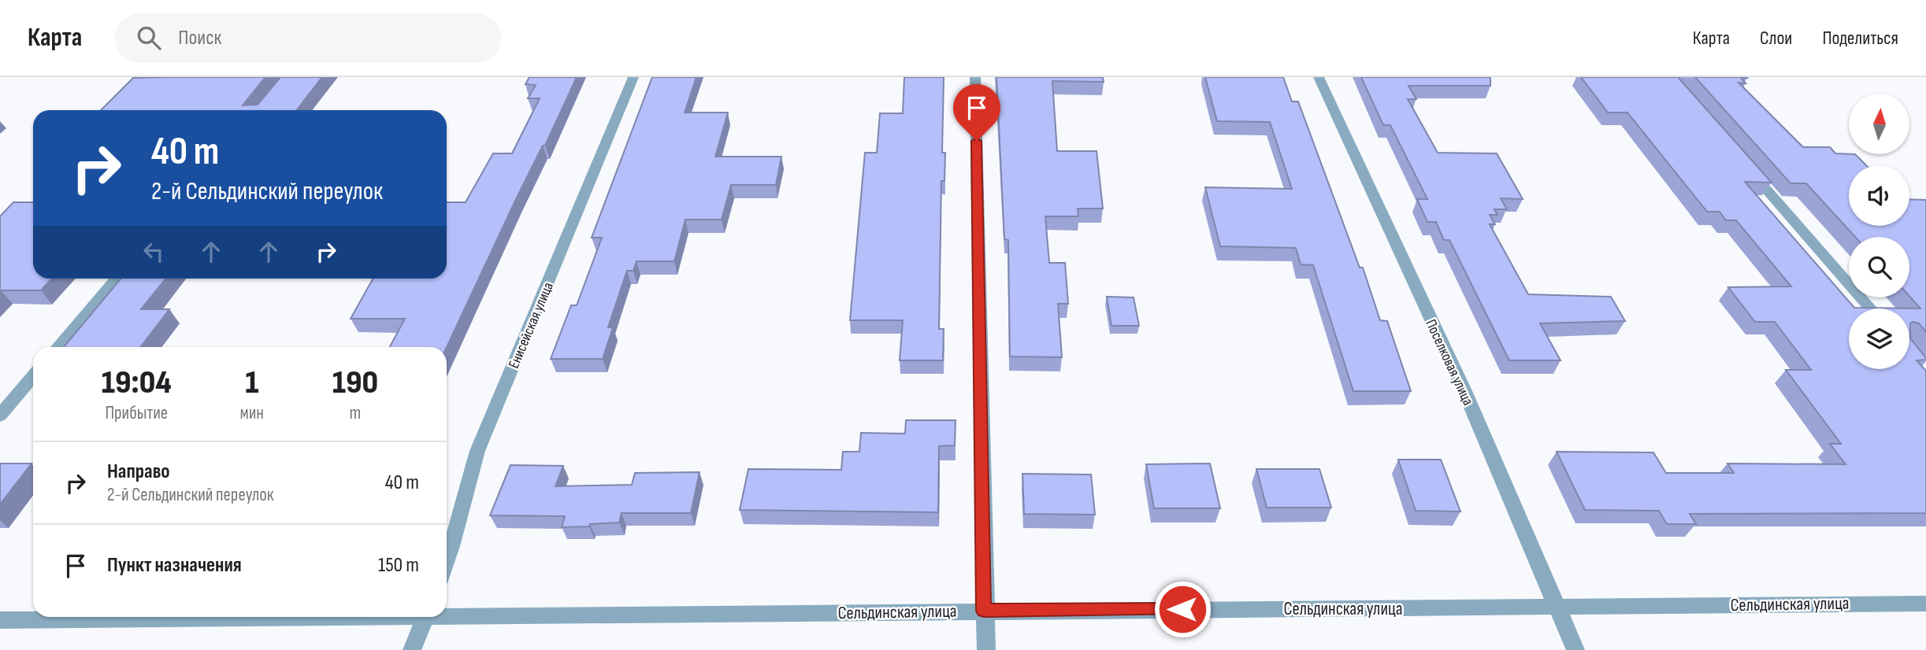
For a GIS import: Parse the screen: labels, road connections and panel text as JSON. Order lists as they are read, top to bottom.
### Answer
{
  "streets": {
    "street": ["Енисейская улица", "Поселковая улица", "Сельдинская улица"]
  },
  "crossings": [
    ["Поселковая улица", "Сельдинская улица"]
  ],
  "north": "top",
  "page": {
    "header": "Карта",
    "search": "Поиск",
    "nav": ["Карта", "Слои", "Поделиться"],
    "turn": ["40 m", "2-й Сельдинский переулок"],
    "eta": [
      "19:04",
      "Прибытие",
      "1",
      "мин",
      "190",
      "m"
    ],
    "list": [
      {
        "name": "Направо",
        "note": "2-й Сельдинский переулок",
        "value": "40 m"
      },
      {
        "name": "Пункт назначения",
        "value": "150 m"
      }
    ]
  }
}
